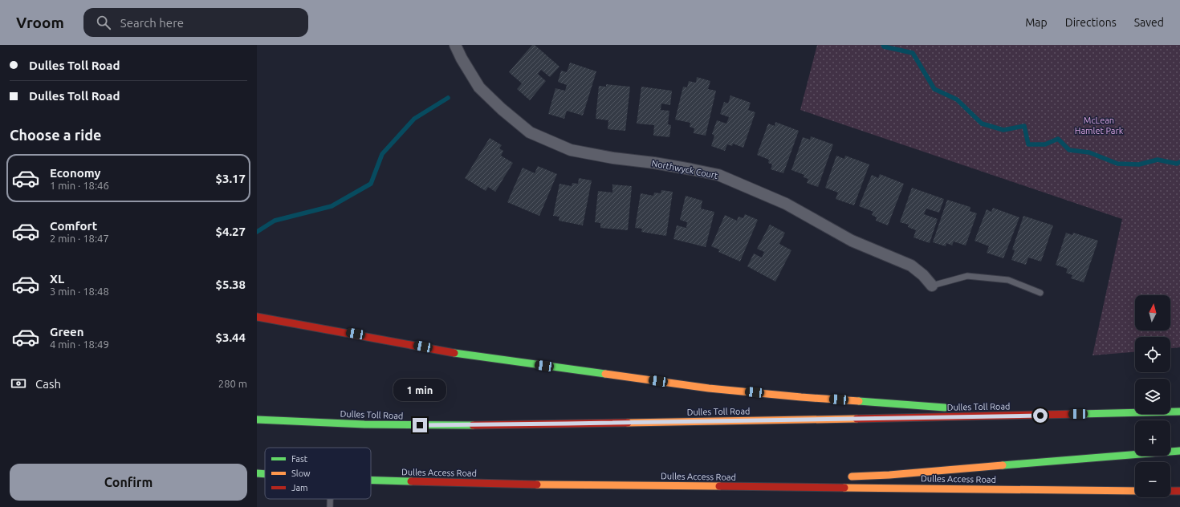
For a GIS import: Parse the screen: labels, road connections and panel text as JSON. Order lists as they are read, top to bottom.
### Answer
{
  "streets": {
    "highway": ["Dulles Toll Road", "Dulles Access Road"],
    "street": ["Northwyck Court"]
  },
  "parks": ["McLean Hamlet Park"],
  "legend": ["Fast", "Slow", "Jam"],
  "north": "top",
  "page": {
    "header": "Vroom",
    "search": "Search here",
    "nav": ["Map", "Directions", "Saved"],
    "banner": ["Dulles Toll Road", "Dulles Toll Road"],
    "heading": "Choose a ride",
    "list": [
      {
        "name": "Economy",
        "note": "1 min · 18:46",
        "value": "$3.17"
      },
      {
        "name": "Comfort",
        "note": "2 min · 18:47",
        "value": "$4.27"
      },
      {
        "name": "XL",
        "note": "3 min · 18:48",
        "value": "$5.38"
      },
      {
        "name": "Green",
        "note": "4 min · 18:49",
        "value": "$3.44"
      }
    ],
    "map_buttons": ["+", "−"],
    "pay": ["Cash", "280 m"],
    "bubble": "1 min",
    "buttons": "Confirm"
  }
}
